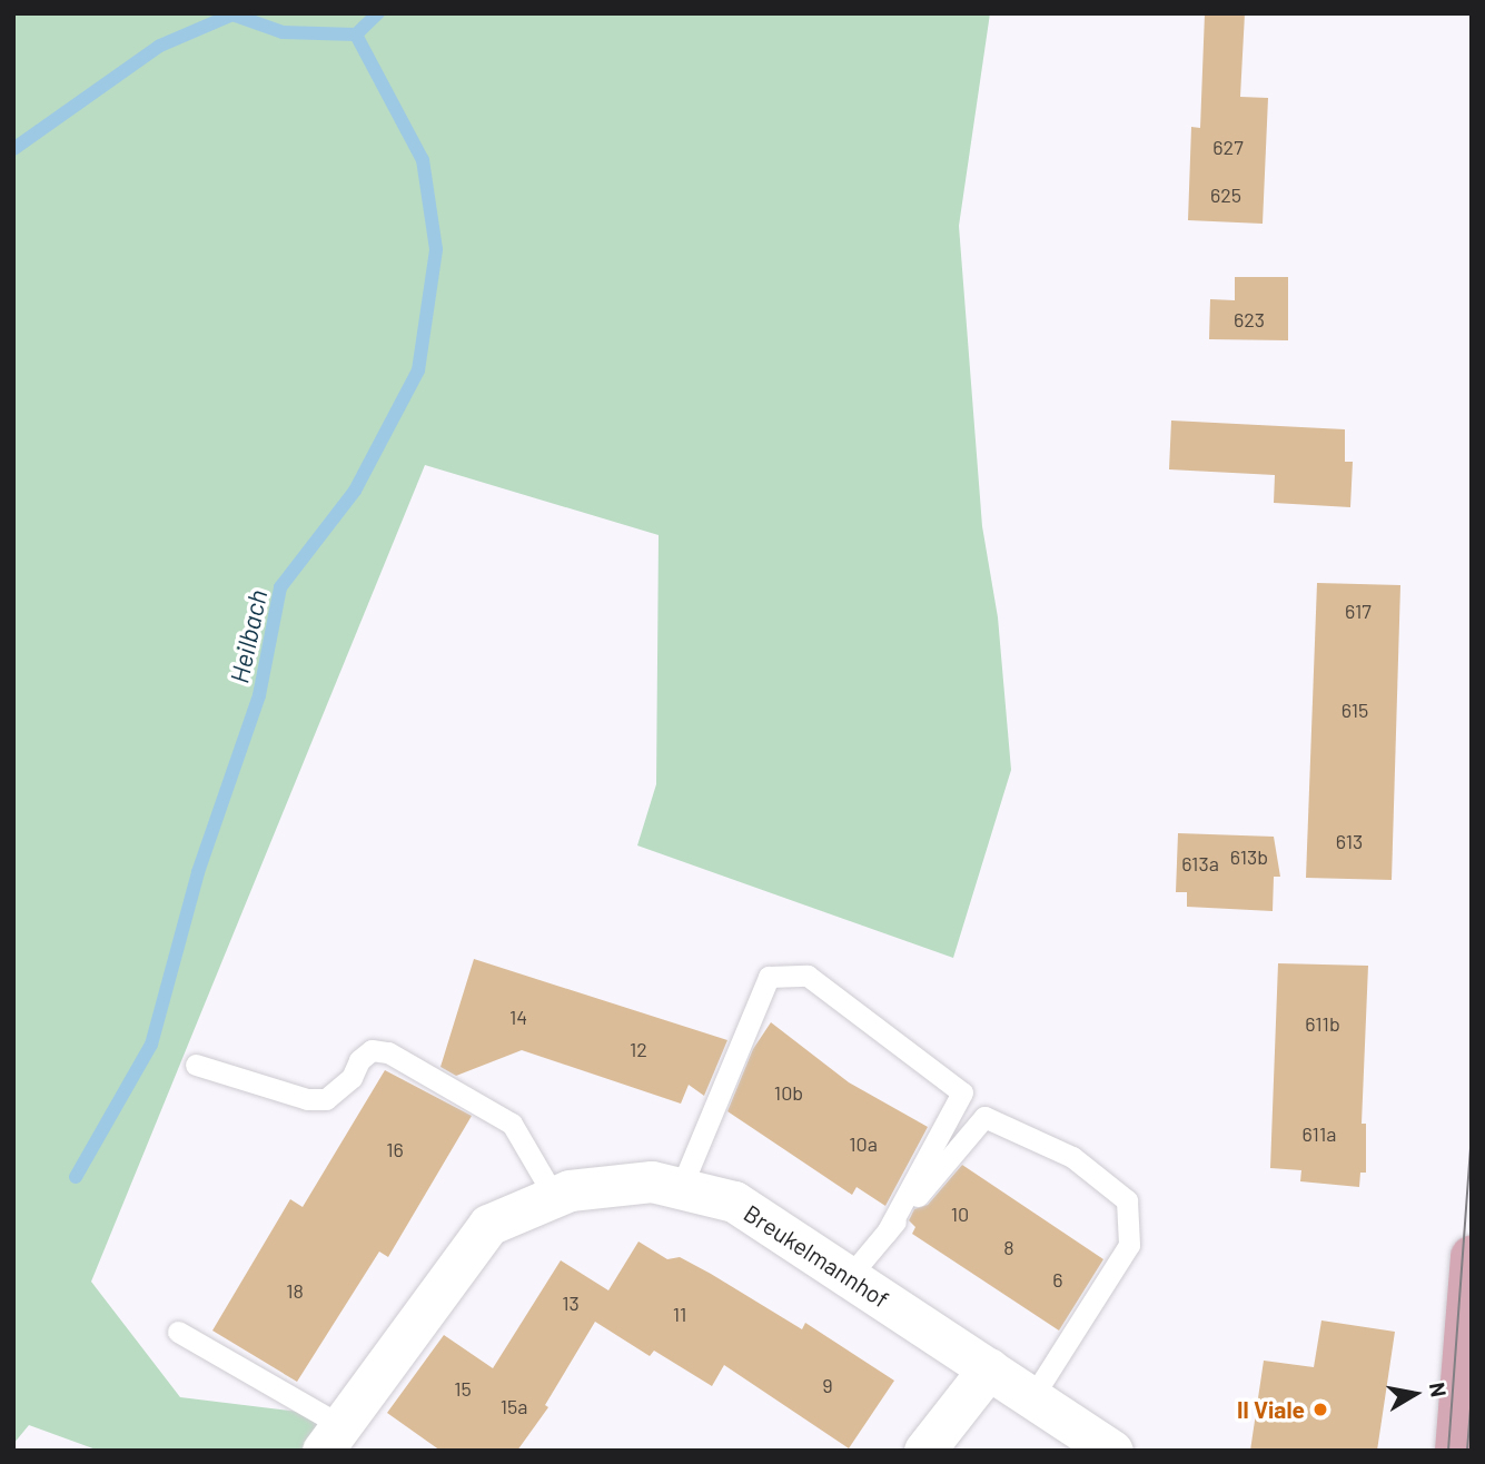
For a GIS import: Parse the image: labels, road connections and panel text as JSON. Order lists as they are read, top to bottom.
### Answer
{
  "streets": {
    "street": ["Breukelmannhof"]
  },
  "water": ["Heilbach"],
  "places": ["Il Viale"],
  "house_numbers": [
    "627",
    "625",
    "623",
    "617",
    "615",
    "613",
    "613b",
    "613a",
    "14",
    "611b",
    "12",
    "10b",
    "611a",
    "10a",
    "16",
    "10",
    "8",
    "6",
    "18",
    "13",
    "11",
    "9",
    "15",
    "15a"
  ],
  "north": "right"
}
